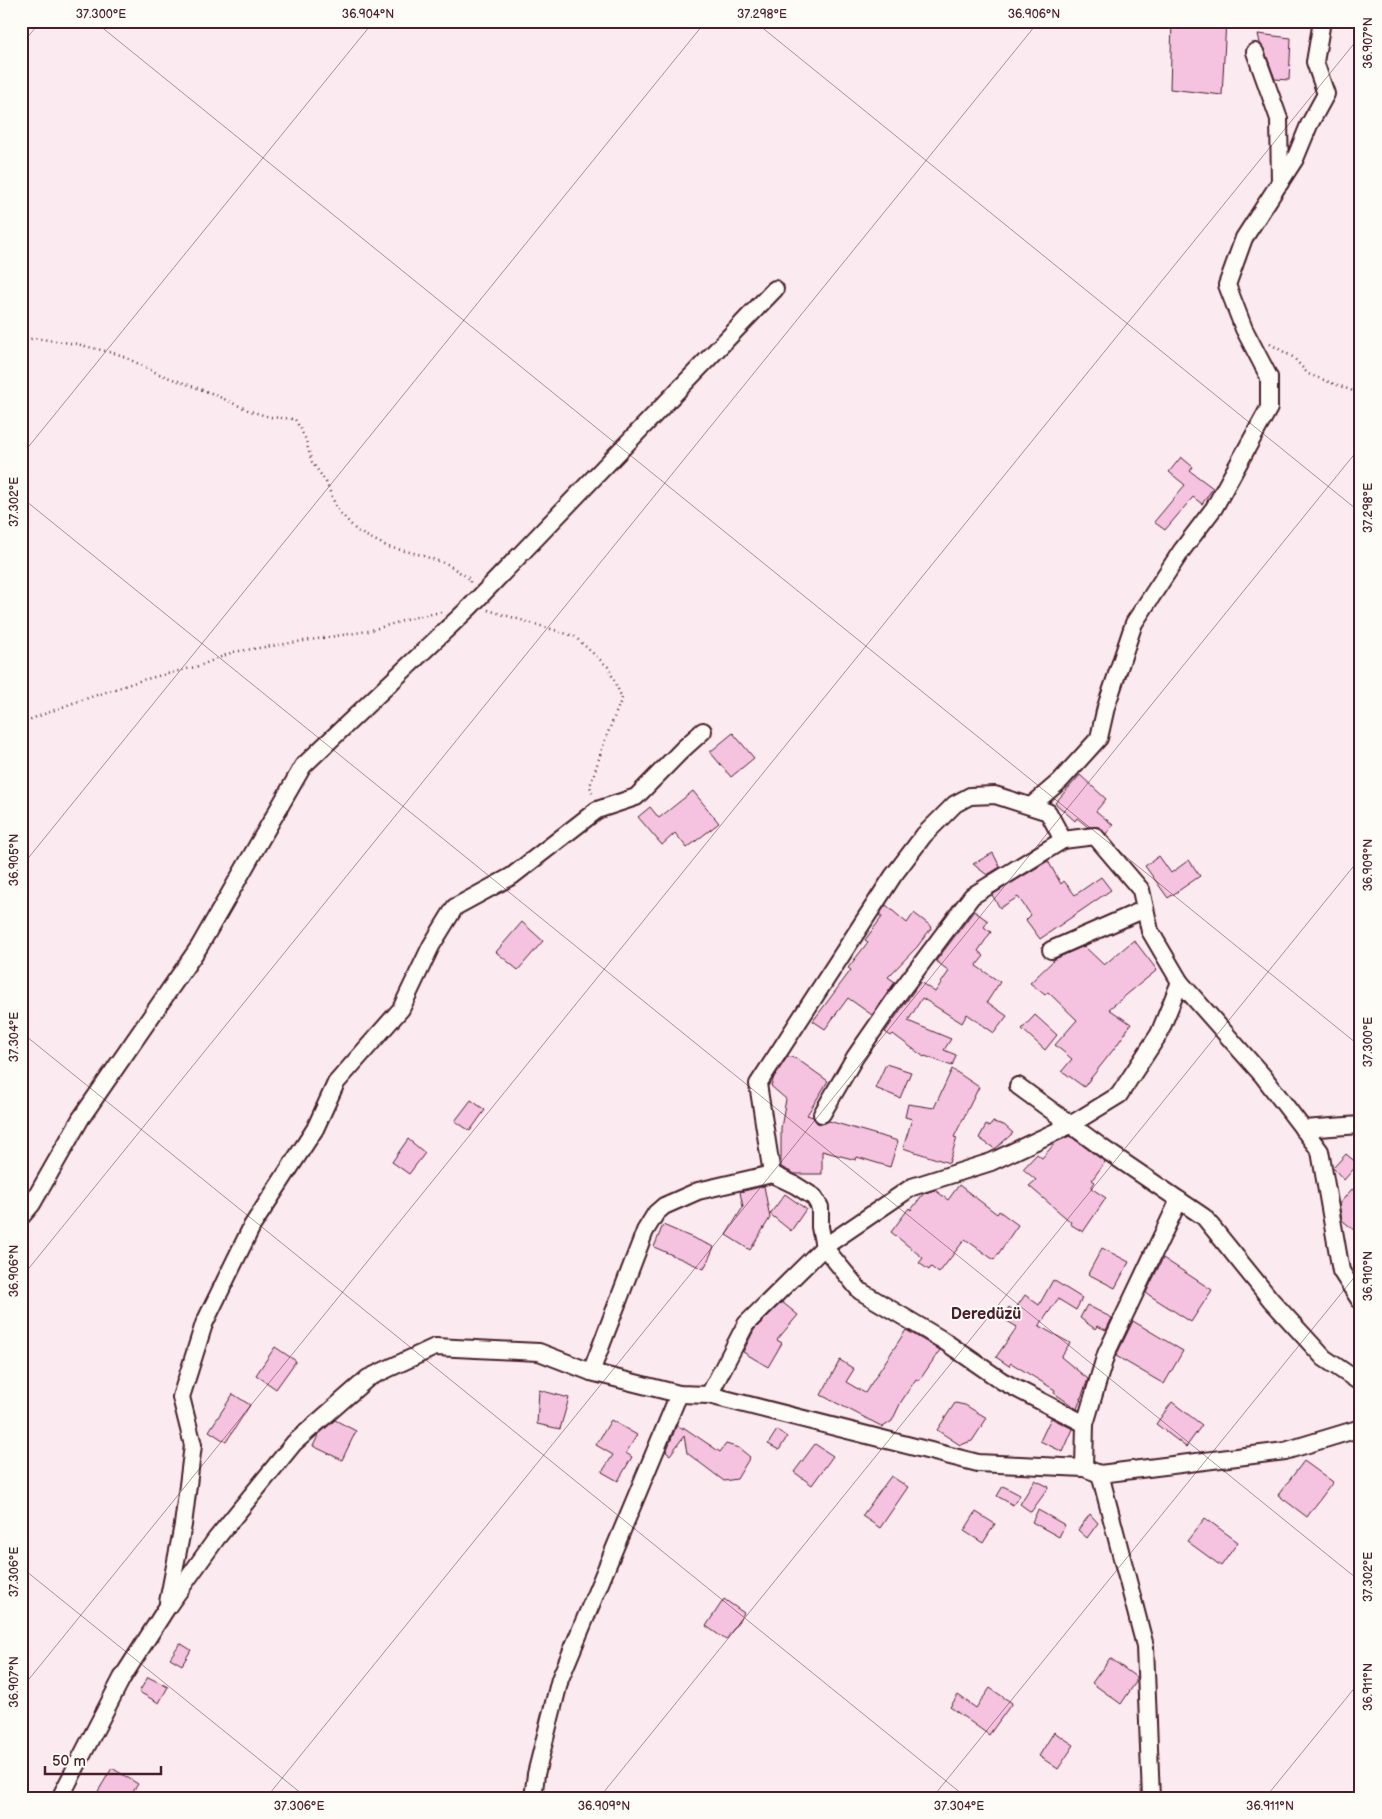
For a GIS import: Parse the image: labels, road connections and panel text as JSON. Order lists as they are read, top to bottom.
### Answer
{
  "districts": ["Deredüzü"],
  "scale_bar": "50 m",
  "coordinates": [
    "37.300°E",
    "36.904°N",
    "37.298°E",
    "36.906°N",
    "36.907°N",
    "37.302°E",
    "36.905°N",
    "36.909°N",
    "37.304°E",
    "36.910°N",
    "37.306°E",
    "36.911°N"
  ]
}
